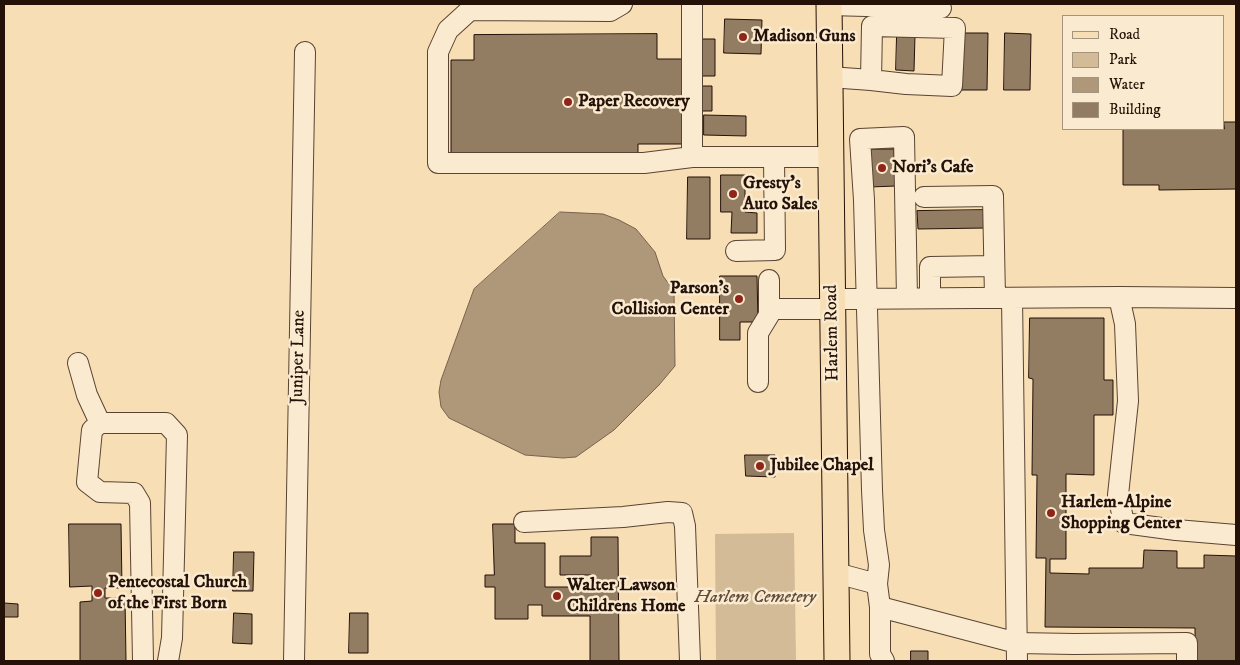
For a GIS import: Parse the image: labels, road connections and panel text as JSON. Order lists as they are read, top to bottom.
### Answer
{
  "streets": {
    "main road": ["Harlem Road"],
    "street": ["Juniper Lane"]
  },
  "parks": ["Harlem Cemetery"],
  "places": [
    "Madison Guns",
    "Paper Recovery",
    "Nori's Cafe",
    "Gresty's Auto Sales",
    "Parson's Collision Center",
    "Jubilee Chapel",
    "Harlem-Alpine Shopping Center",
    "Pentecostal Church of the First Born",
    "Walter Lawson Childrens Home"
  ],
  "legend": [
    "Road",
    "Park",
    "Water",
    "Building"
  ]
}
